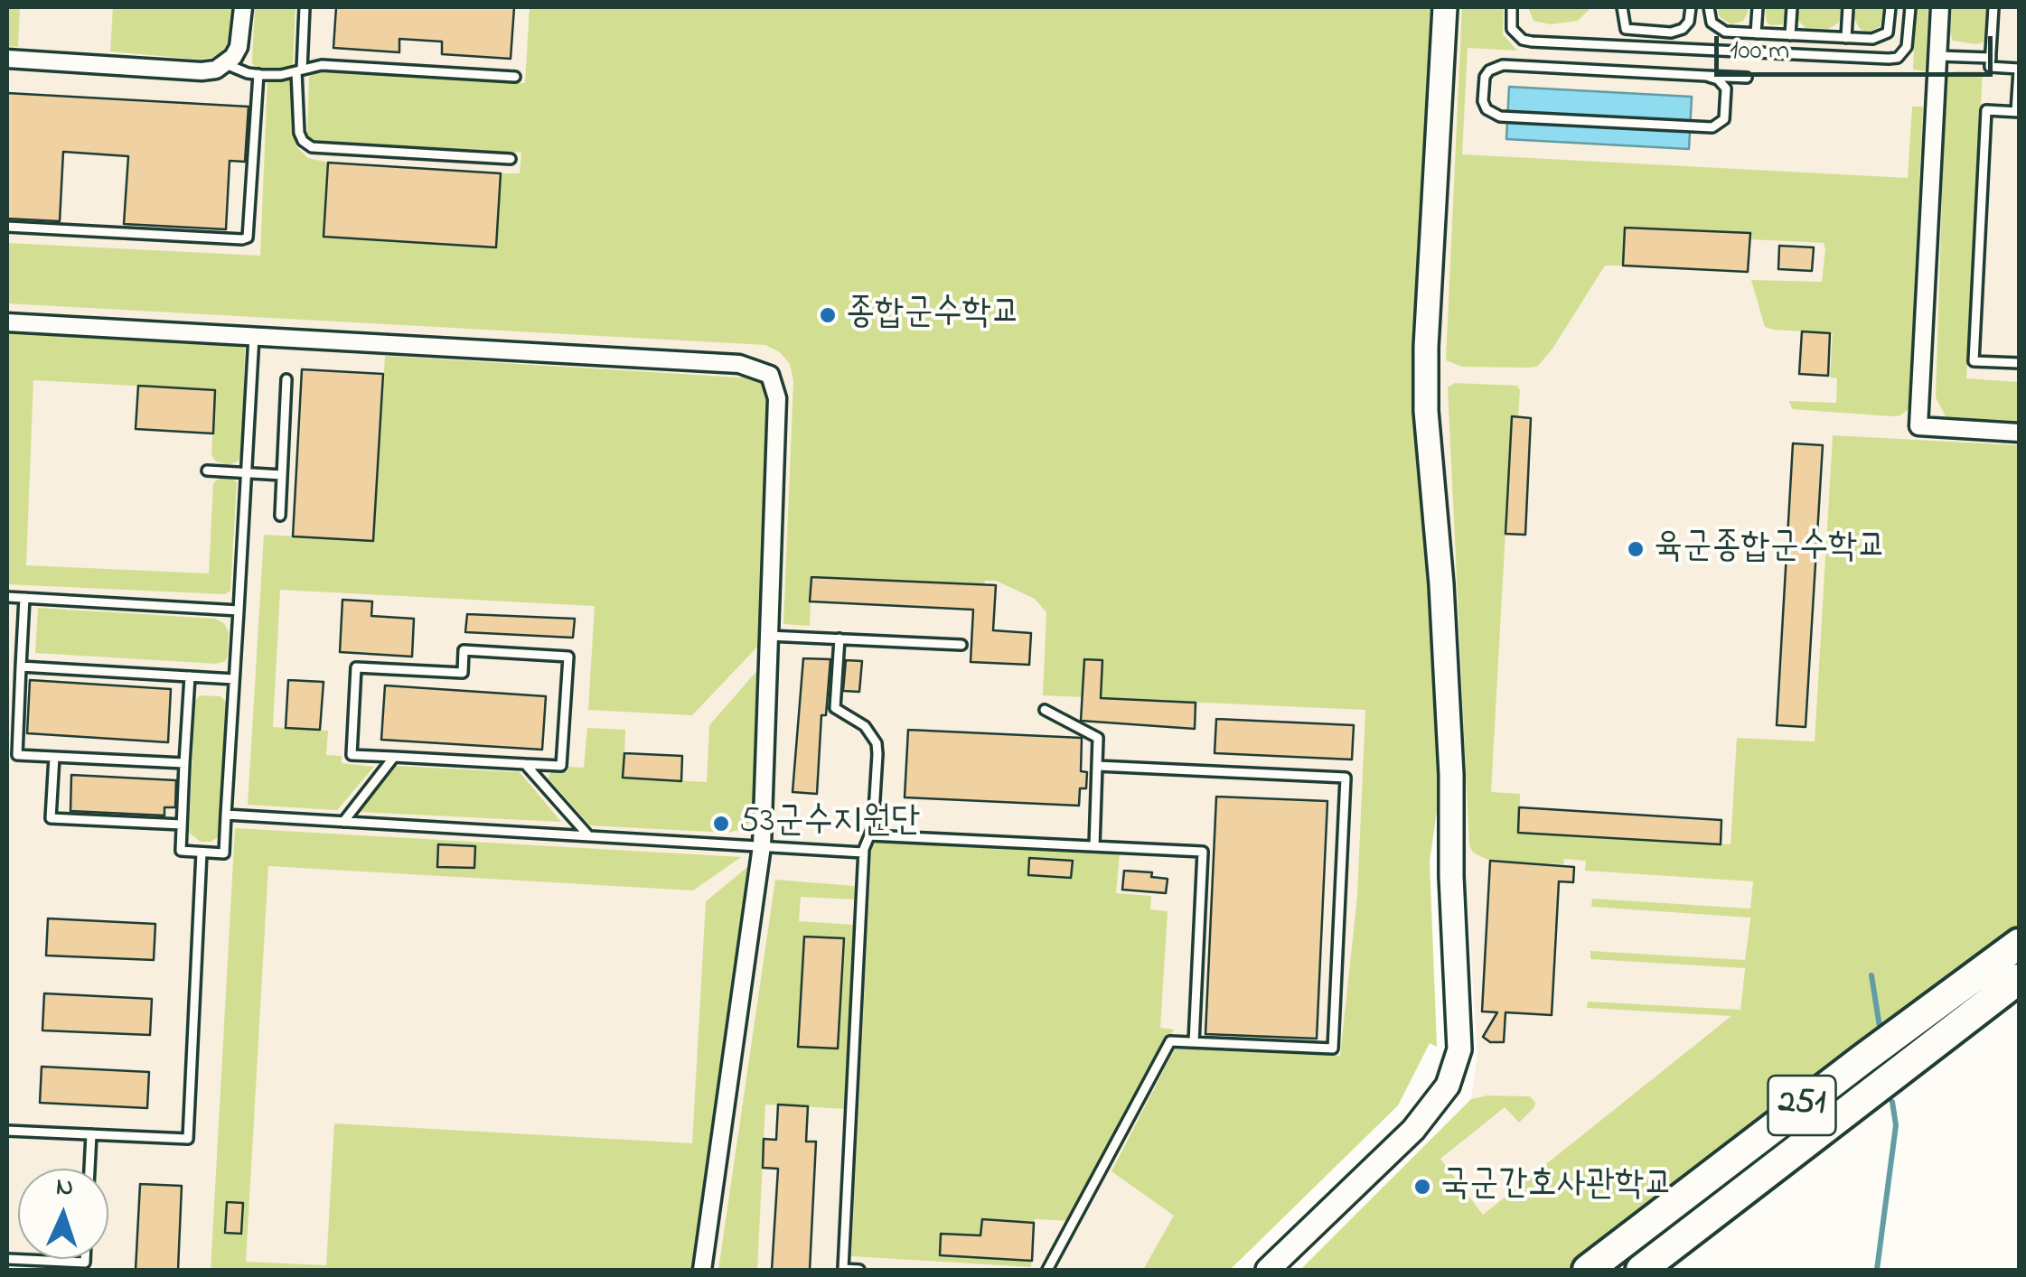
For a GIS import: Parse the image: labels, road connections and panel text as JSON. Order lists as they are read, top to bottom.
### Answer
{
  "streets": {
    "highway": ["251"]
  },
  "places": [
    "종합군수학교",
    "육군종합군수학교",
    "53군수지원단",
    "국군간호사관학교"
  ],
  "scale_bar": "100 m",
  "north": "top"
}
